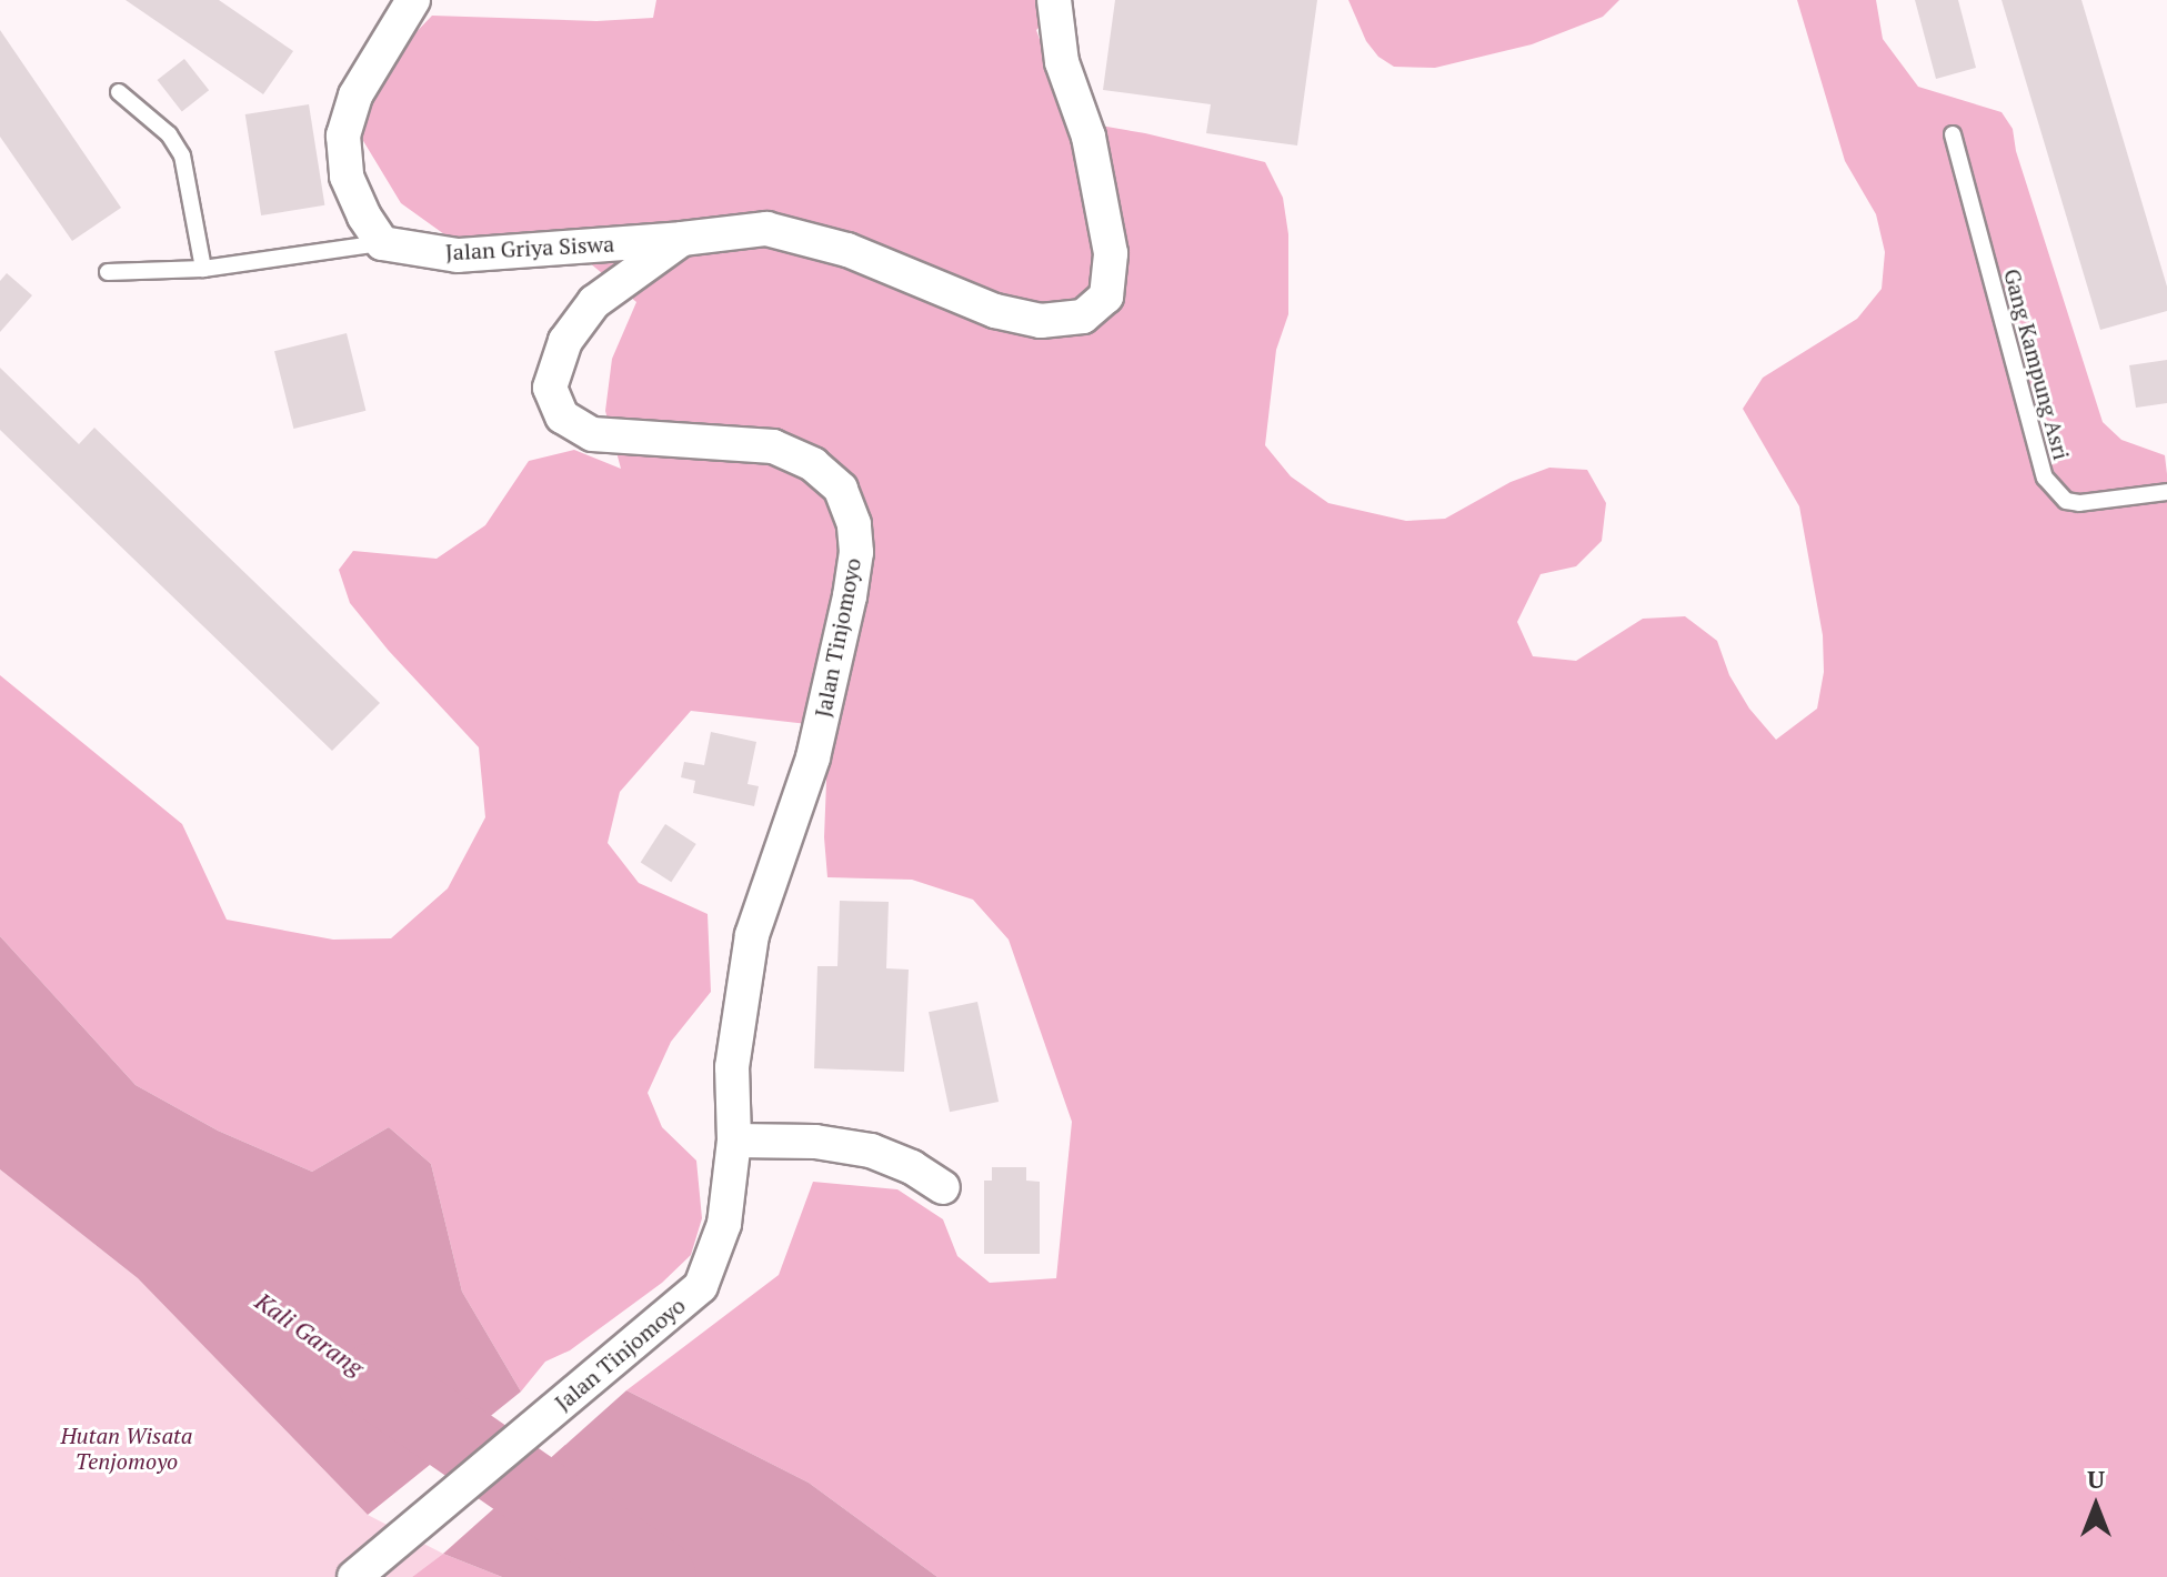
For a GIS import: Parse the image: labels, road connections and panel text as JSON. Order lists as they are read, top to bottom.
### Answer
{
  "streets": {
    "street": ["Jalan Griya Siswa", "Jalan Tinjomoyo"],
    "lane": ["Gang Kampung Asri"]
  },
  "crossings": [
    ["Jalan Griya Siswa", "Jalan Tinjomoyo"]
  ],
  "water": ["Kali Garang"],
  "parks": ["Hutan Wisata Tenjomoyo"],
  "north": "top"
}
